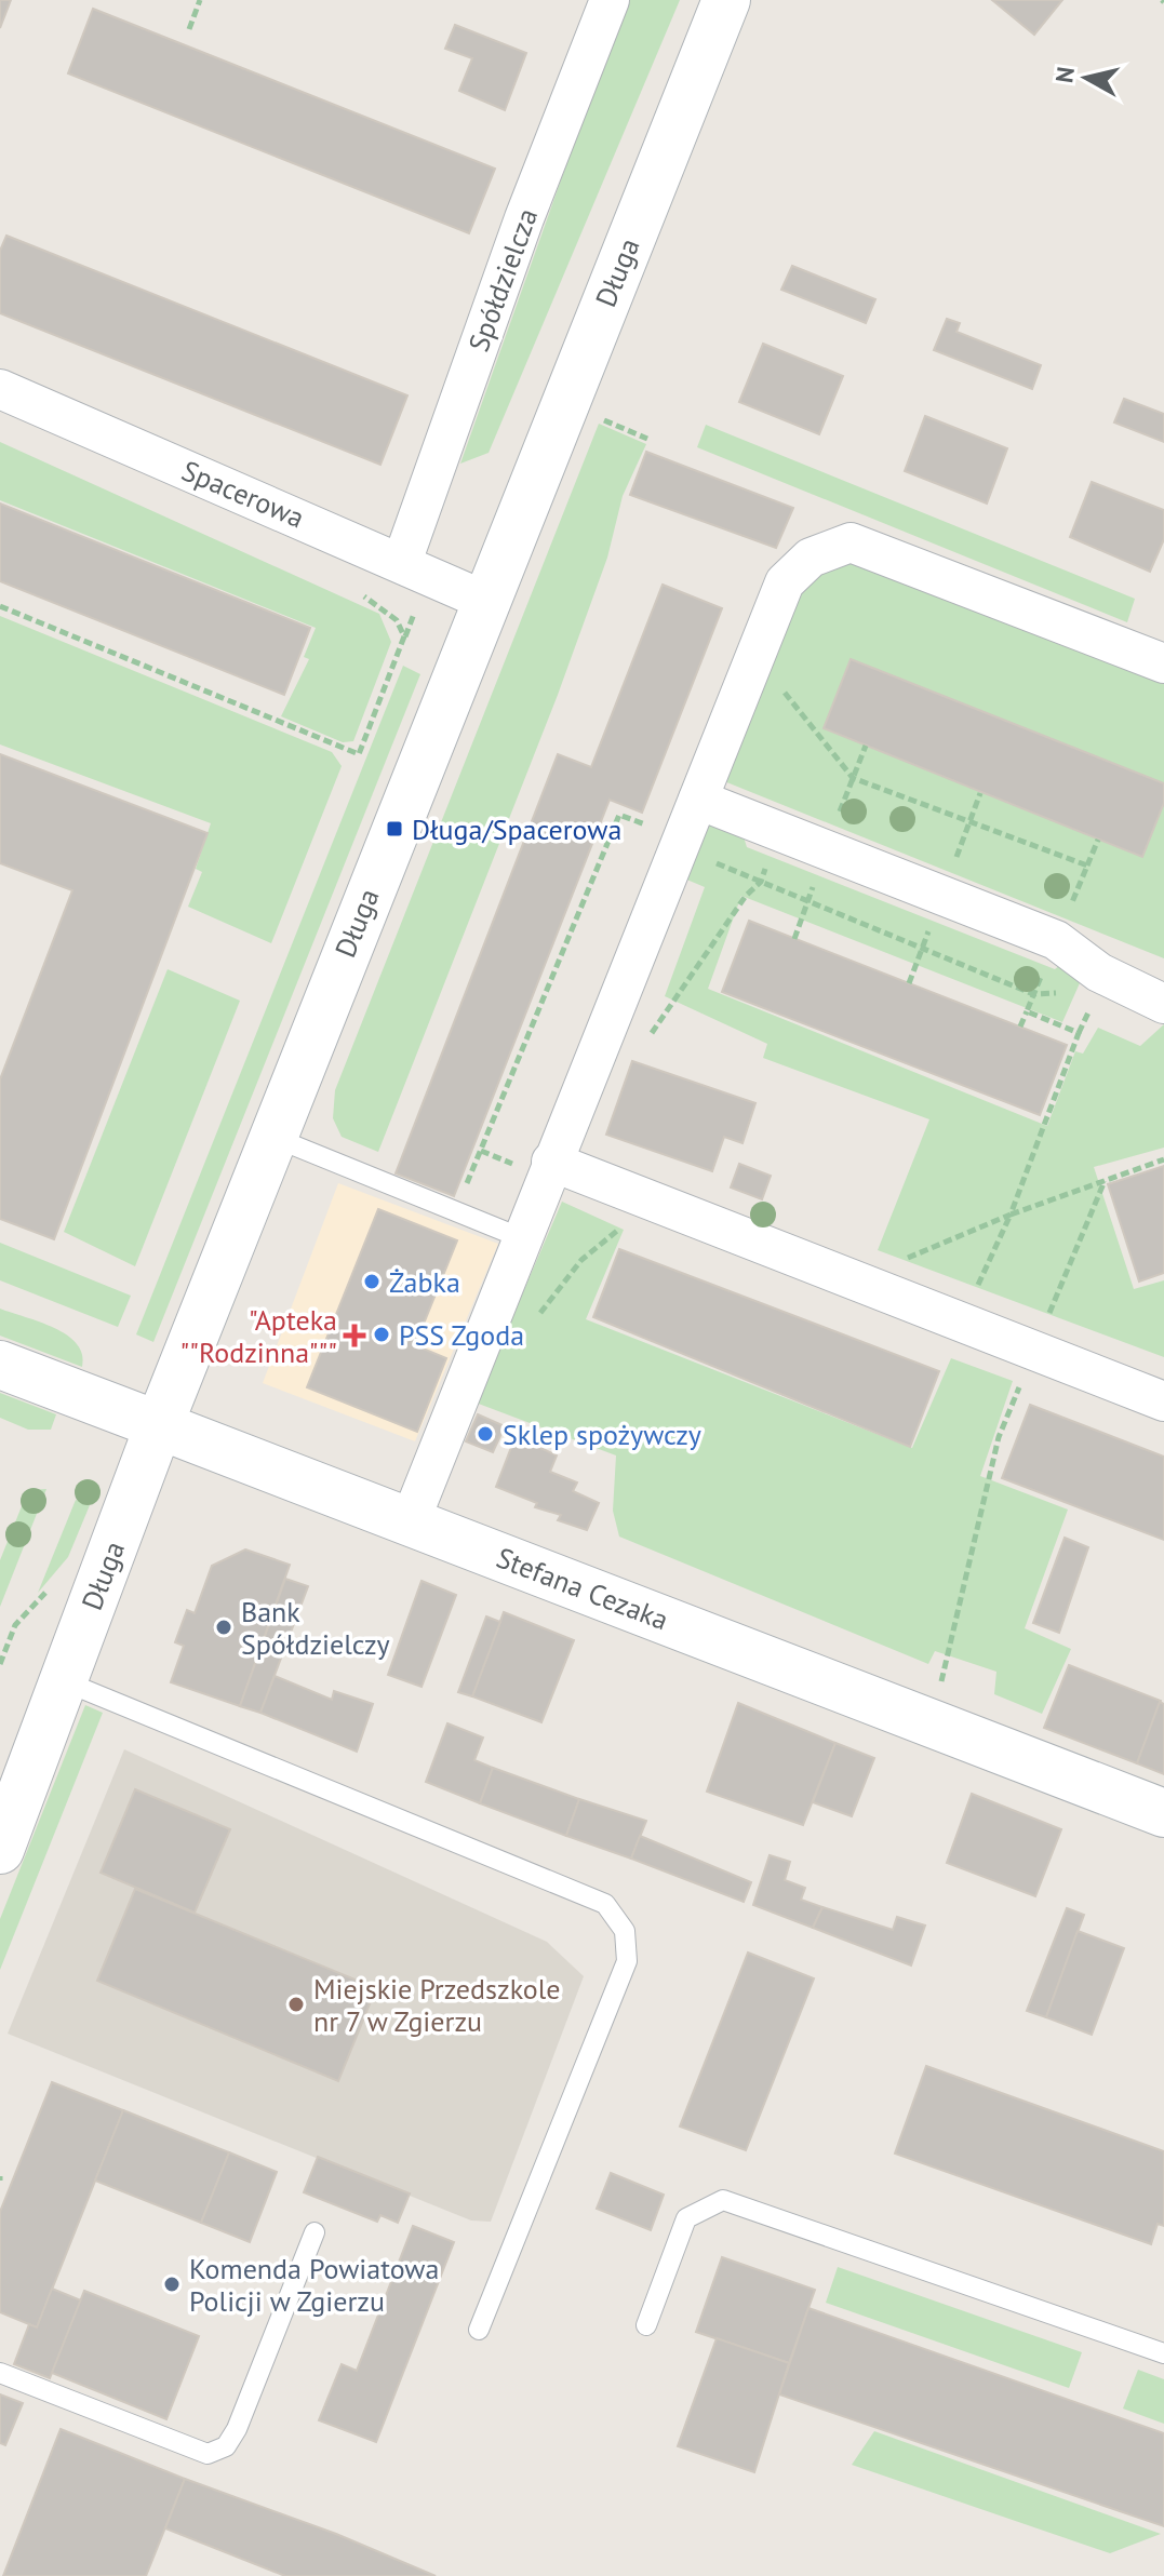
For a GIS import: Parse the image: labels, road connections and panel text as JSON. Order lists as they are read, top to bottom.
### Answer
{
  "streets": {
    "main road": ["Długa", "Stefana Cezaka"],
    "street": ["Spółdzielcza", "Spacerowa"]
  },
  "crossings": [
    ["Długa", "Spacerowa"],
    ["Długa", "Stefana Cezaka"],
    ["Spółdzielcza", "Spacerowa"]
  ],
  "places": {
    "transit": ["Długa/Spacerowa"],
    "other": [
      "Żabka",
      "PSS Zgoda",
      "Sklep spożywczy",
      "Bank Spółdzielczy",
      "Miejskie Przedszkole nr 7 w Zgierzu",
      "Komenda Powiatowa Policji w Zgierzu"
    ],
    "health": ["\"Apteka \"\"Rodzinna\"\"\""]
  },
  "north": "left"
}
